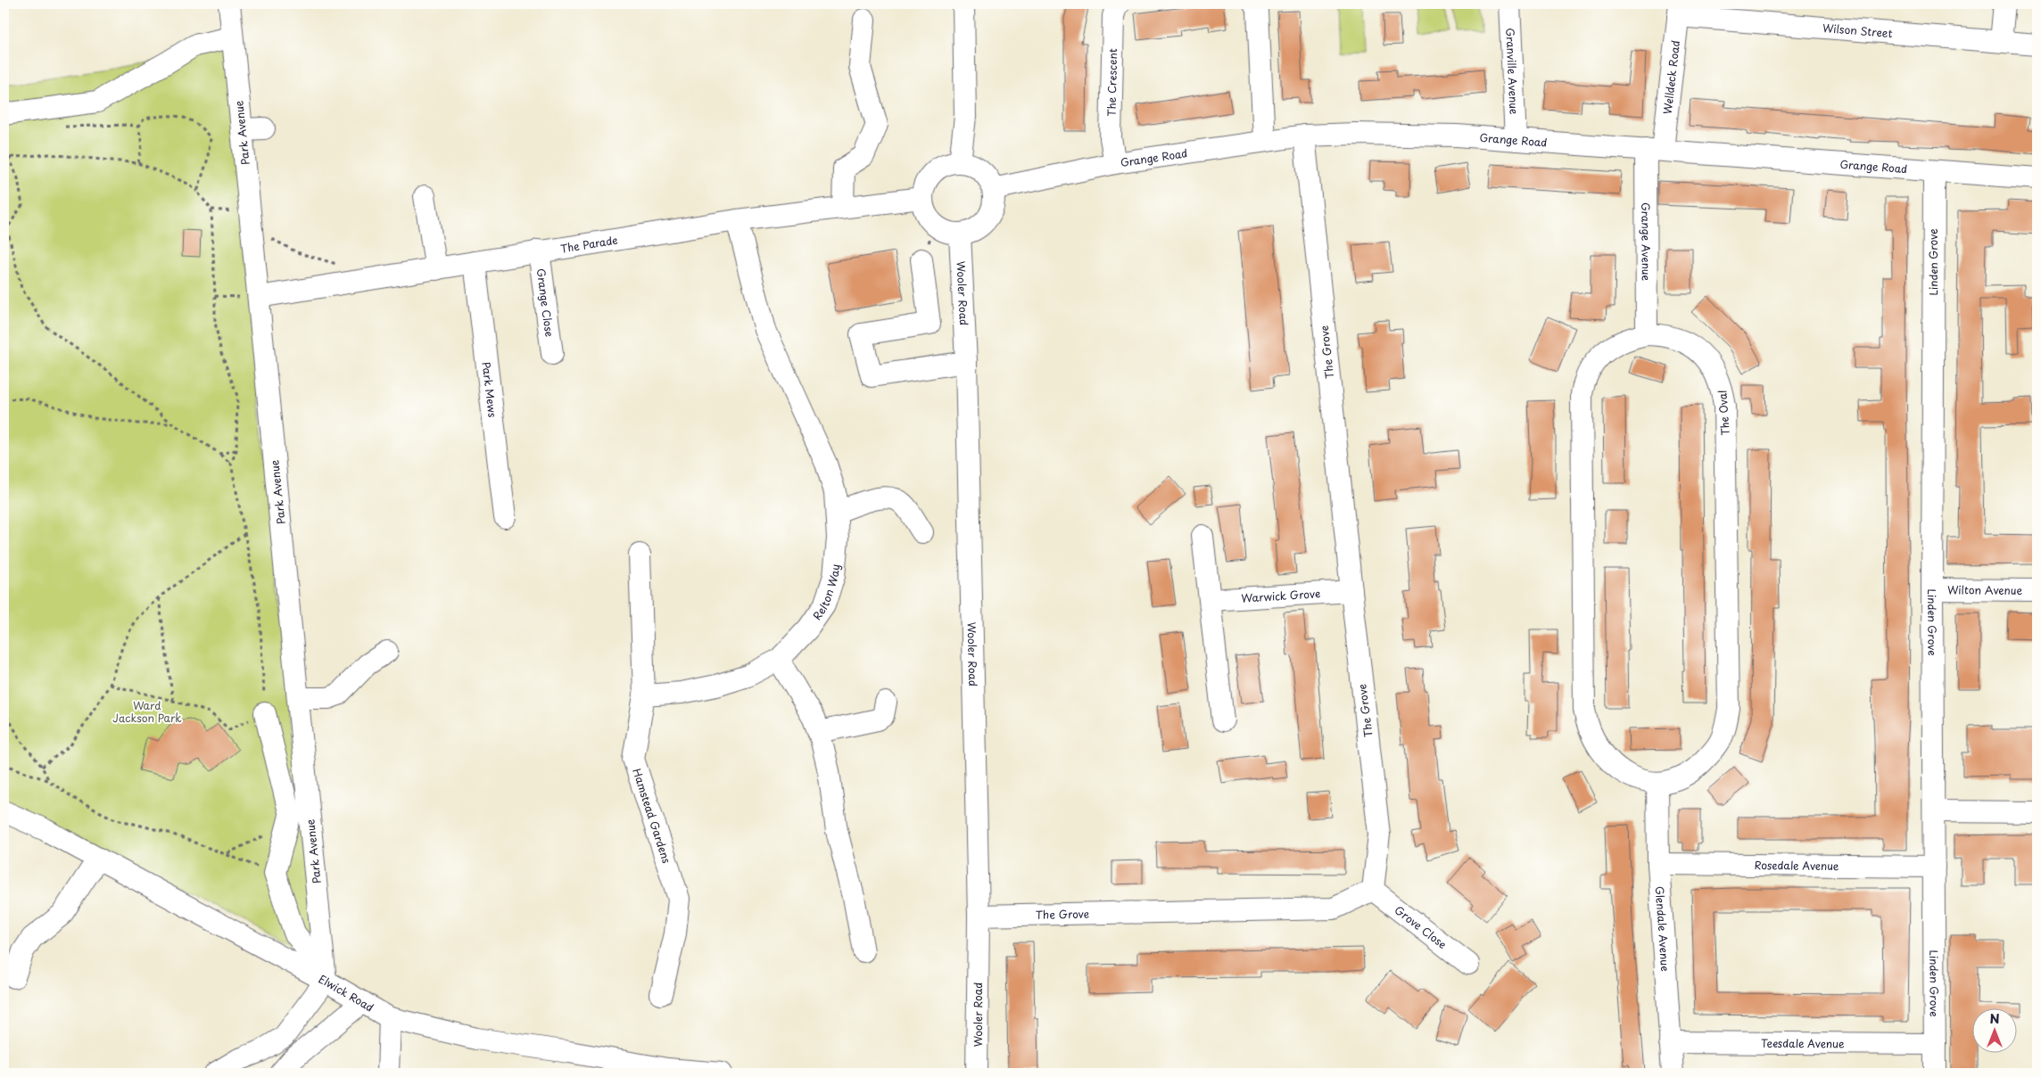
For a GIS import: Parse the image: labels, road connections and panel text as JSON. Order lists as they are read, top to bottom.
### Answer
{
  "streets": {
    "street": [
      "Wilson Street",
      "Granville Avenue",
      "Welldeck Road",
      "The Crescent",
      "Park Avenue",
      "Grange Road",
      "Grange Avenue",
      "The Parade",
      "Linden Grove",
      "Wooler Road",
      "Grange Close",
      "The Grove",
      "Park Mews",
      "The Oval",
      "Wilton Avenue",
      "Relton Way",
      "Warwick Grove",
      "Hamstead Gardens",
      "Rosedale Avenue",
      "Grove Close",
      "Glendale Avenue",
      "Elwick Road",
      "Teesdale Avenue"
    ]
  },
  "crossings": [
    ["Wilson Street", "Welldeck Road"],
    ["Granville Avenue", "Grange Road"],
    ["Welldeck Road", "Grange Road"],
    ["Welldeck Road", "Grange Avenue"],
    ["The Crescent", "Grange Road"],
    ["Park Avenue", "The Parade"],
    ["Park Avenue", "Elwick Road"],
    ["Grange Road", "Grange Avenue"],
    ["Grange Road", "The Parade"],
    ["Grange Road", "Linden Grove"],
    ["Grange Road", "Wooler Road"],
    ["Grange Road", "The Grove"],
    ["Grange Avenue", "The Oval"],
    ["The Parade", "Wooler Road"],
    ["The Parade", "Grange Close"],
    ["The Parade", "Park Mews"],
    ["The Parade", "Relton Way"],
    ["Linden Grove", "Wilton Avenue"],
    ["Linden Grove", "Rosedale Avenue"],
    ["Linden Grove", "Teesdale Avenue"],
    ["Wooler Road", "The Grove"],
    ["The Grove", "Warwick Grove"],
    ["The Grove", "Grove Close"],
    ["The Oval", "Glendale Avenue"],
    ["Rosedale Avenue", "Glendale Avenue"],
    ["Glendale Avenue", "Teesdale Avenue"]
  ],
  "parks": ["Ward Jackson Park"],
  "north": "top"
}
